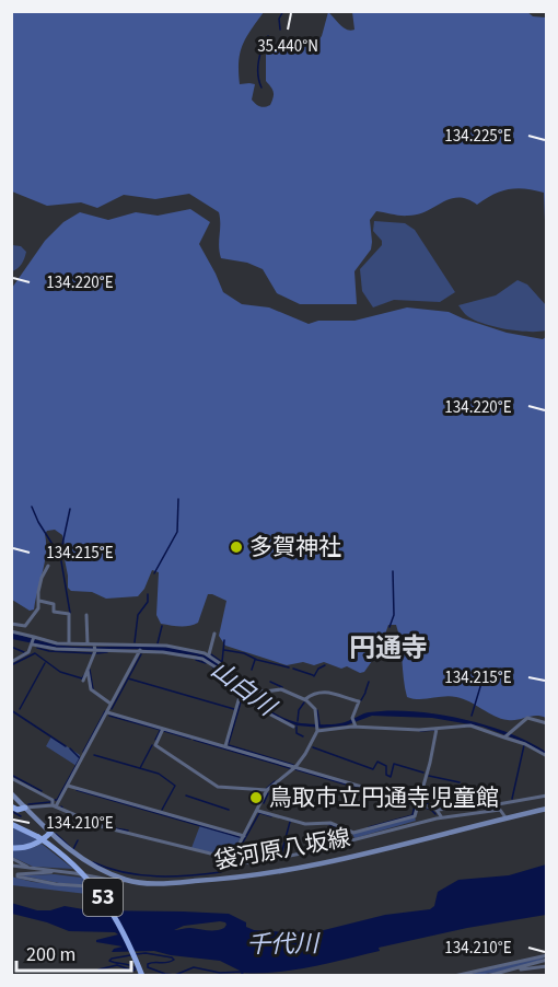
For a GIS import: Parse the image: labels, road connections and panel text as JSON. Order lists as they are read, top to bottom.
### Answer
{
  "streets": {
    "highway": ["53"],
    "main road": ["袋河原八坂線"]
  },
  "districts": ["円通寺"],
  "water": ["山白川", "千代川"],
  "places": ["多賀神社", "鳥取市立円通寺児童館"],
  "scale_bar": "200 m",
  "coordinates": [
    "35.440°N",
    "134.225°E",
    "134.220°E",
    "134.215°E",
    "134.210°E"
  ]
}
